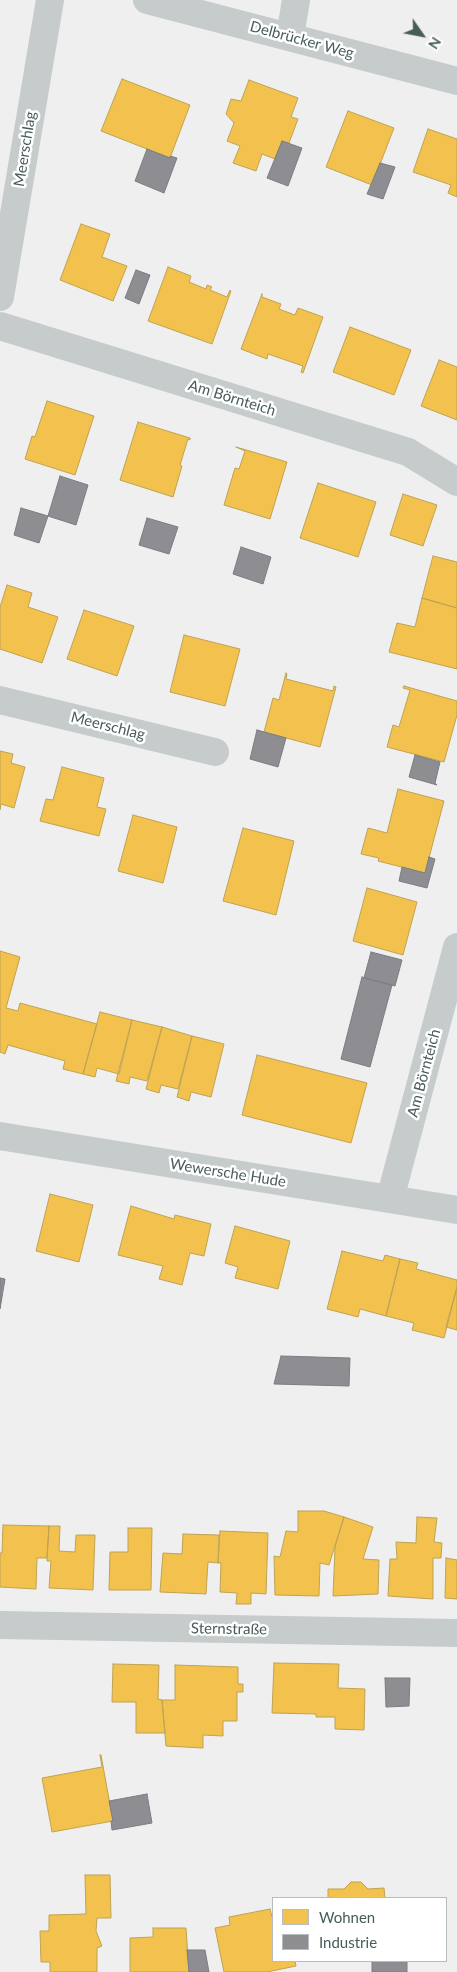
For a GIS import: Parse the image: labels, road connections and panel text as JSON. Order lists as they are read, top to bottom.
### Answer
{
  "streets": {
    "street": [
      "Delbrücker Weg",
      "Meerschlag",
      "Am Börnteich",
      "Wewersche Hude",
      "Sternstraße"
    ]
  },
  "crossings": [
    ["Am Börnteich", "Wewersche Hude"]
  ],
  "legend": ["Wohnen", "Industrie"],
  "north": "bottom right"
}
